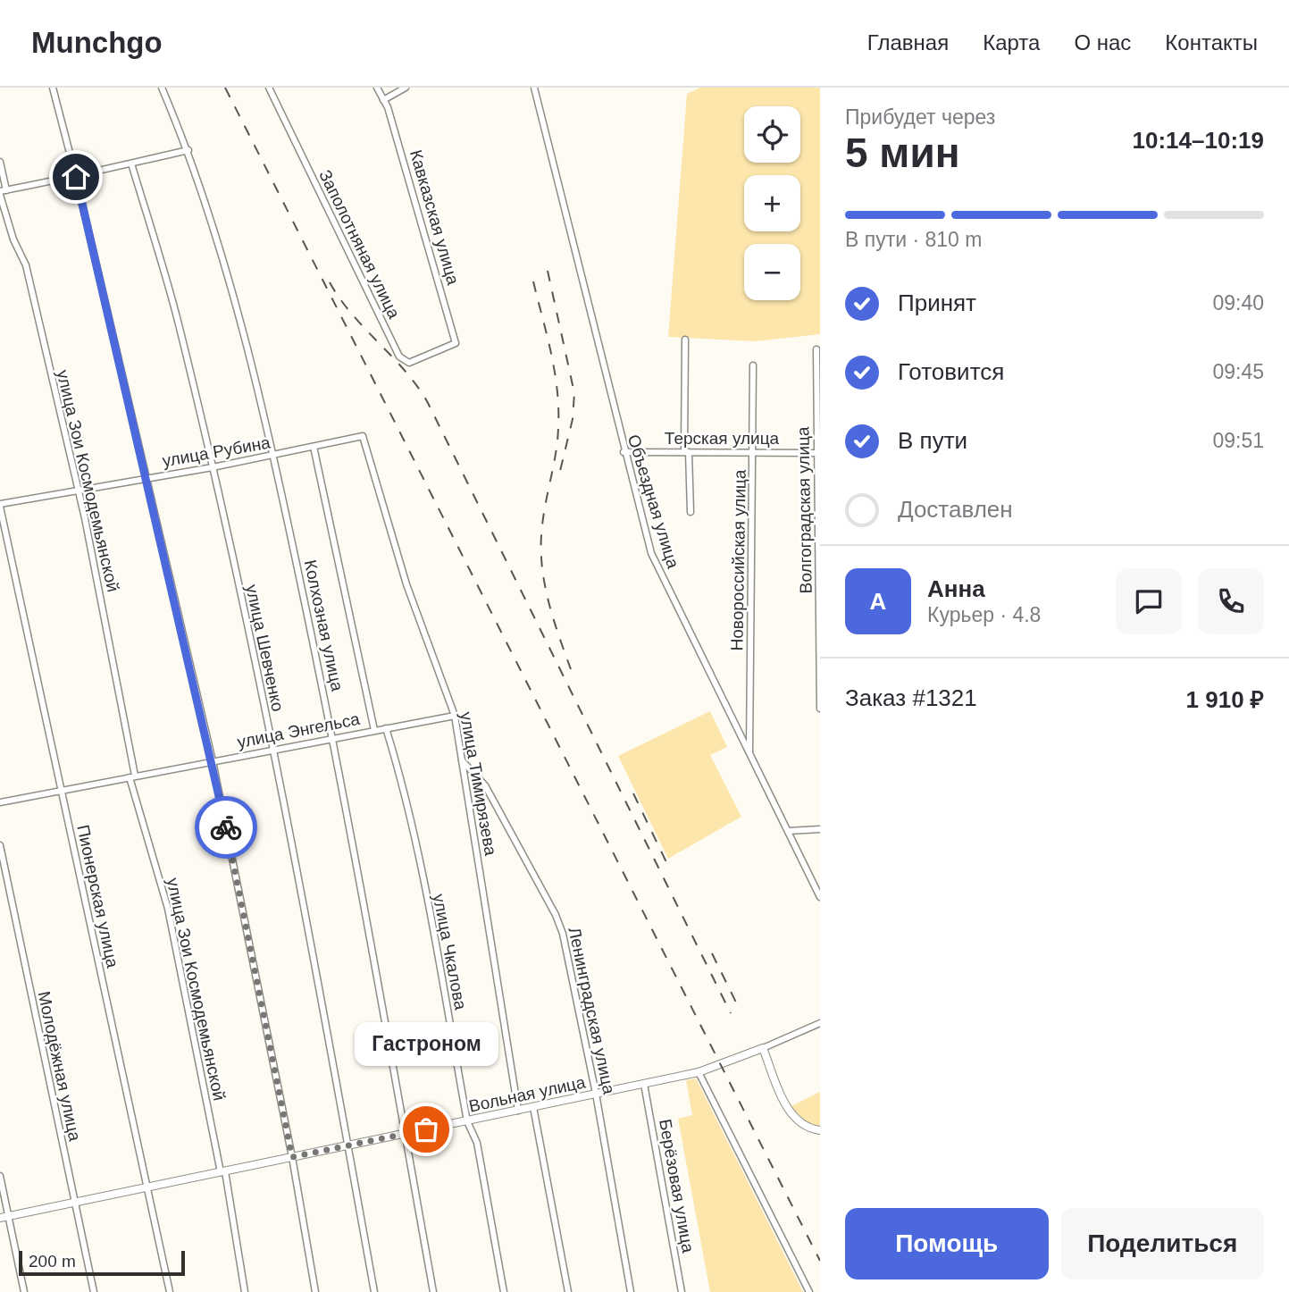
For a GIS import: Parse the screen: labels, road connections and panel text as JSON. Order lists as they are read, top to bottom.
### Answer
{
  "streets": {
    "main road": ["Вольная улица"],
    "street": [
      "Кавказская улица",
      "Заполотняная улица",
      "Терская улица",
      "улица Рубина",
      "улица Зои Космодемьянской",
      "Объездная улица",
      "Волгоградская улица",
      "Новороссийская улица",
      "Колхозная улица",
      "улица Шевченко",
      "улица Энгельса",
      "улица Тимирязева",
      "Пионерская улица",
      "улица Чкалова",
      "Ленинградская улица",
      "Молодёжная улица",
      "Берёзовая улица"
    ]
  },
  "crossings": [
    ["Кавказская улица", "Заполотняная улица"],
    ["Терская улица", "Объездная улица"],
    ["Терская улица", "Волгоградская улица"],
    ["Терская улица", "Новороссийская улица"],
    ["улица Рубина", "улица Зои Космодемьянской"],
    ["улица Рубина", "Колхозная улица"],
    ["улица Рубина", "улица Шевченко"],
    ["улица Рубина", "улица Тимирязева"],
    ["улица Рубина", "Пионерская улица"],
    ["улица Зои Космодемьянской", "улица Энгельса"],
    ["улица Зои Космодемьянской", "Вольная улица"],
    ["Объездная улица", "Новороссийская улица"],
    ["Колхозная улица", "улица Энгельса"],
    ["Колхозная улица", "Вольная улица"],
    ["улица Шевченко", "улица Энгельса"],
    ["улица Шевченко", "Вольная улица"],
    ["улица Энгельса", "улица Тимирязева"],
    ["улица Энгельса", "Пионерская улица"],
    ["улица Энгельса", "улица Чкалова"],
    ["улица Тимирязева", "Ленинградская улица"],
    ["улица Тимирязева", "Вольная улица"],
    ["Пионерская улица", "Вольная улица"],
    ["улица Чкалова", "Вольная улица"],
    ["Ленинградская улица", "Вольная улица"],
    ["Молодёжная улица", "Вольная улица"],
    ["Вольная улица", "Берёзовая улица"]
  ],
  "places": ["Гастроном"],
  "scale_bar": "200 m",
  "page": {
    "header": "Munchgo",
    "nav": [
      "Главная",
      "Карта",
      "О нас",
      "Контакты"
    ],
    "heading": ["5 мин", "Прибудет через", "10:14–10:19"],
    "panel": [
      "Анна",
      "Курьер · 4.8",
      "Заказ #1321",
      "1 910 ₽"
    ],
    "map_buttons": ["+", "−"],
    "bar": "В пути · 810 m",
    "list": [
      ["Принят", "09:40"],
      ["Готовится", "09:45"],
      ["В пути", "09:51"],
      "Доставлен"
    ],
    "round": "А",
    "bubble": "Гастроном",
    "buttons": ["Помощь", "Поделиться"],
    "scale": "200 m"
  }
}
